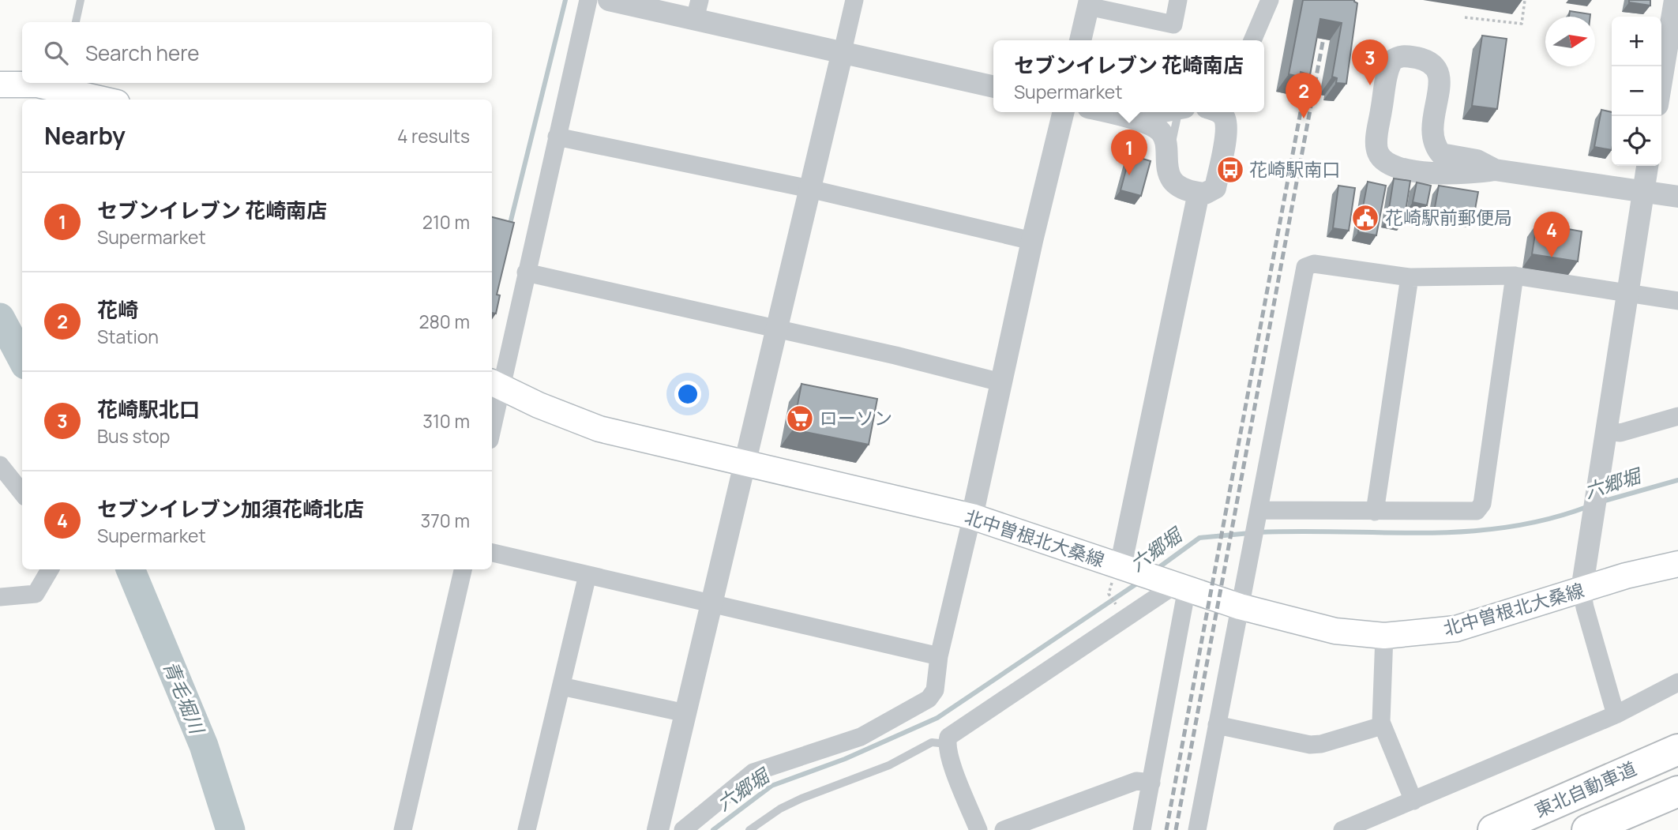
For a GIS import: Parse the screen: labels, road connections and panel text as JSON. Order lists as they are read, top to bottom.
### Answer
{
  "streets": {
    "highway": ["東北自動車道"],
    "main road": ["北中曽根北大桑線"]
  },
  "water": ["六郷堀", "青毛堀川"],
  "places": {
    "bus stop": ["花崎駅南口"],
    "public building": ["花崎駅前郵便局"],
    "supermarket": ["ローソン"]
  },
  "north": "right",
  "page": {
    "map_buttons": ["+", "−"],
    "search": "Search here",
    "pins": [
      "3",
      "2",
      "1",
      "4"
    ],
    "popup": ["セブンイレブン 花崎南店", "Supermarket"],
    "heading": ["Nearby", "4 results"],
    "list": [
      {
        "mark": "1",
        "name": "セブンイレブン 花崎南店",
        "note": "Supermarket",
        "value": "210 m"
      },
      {
        "mark": "2",
        "name": "花崎",
        "note": "Station",
        "value": "280 m"
      },
      {
        "mark": "3",
        "name": "花崎駅北口",
        "note": "Bus stop",
        "value": "310 m"
      },
      {
        "mark": "4",
        "name": "セブンイレブン加須花崎北店",
        "note": "Supermarket",
        "value": "370 m"
      }
    ]
  }
}
